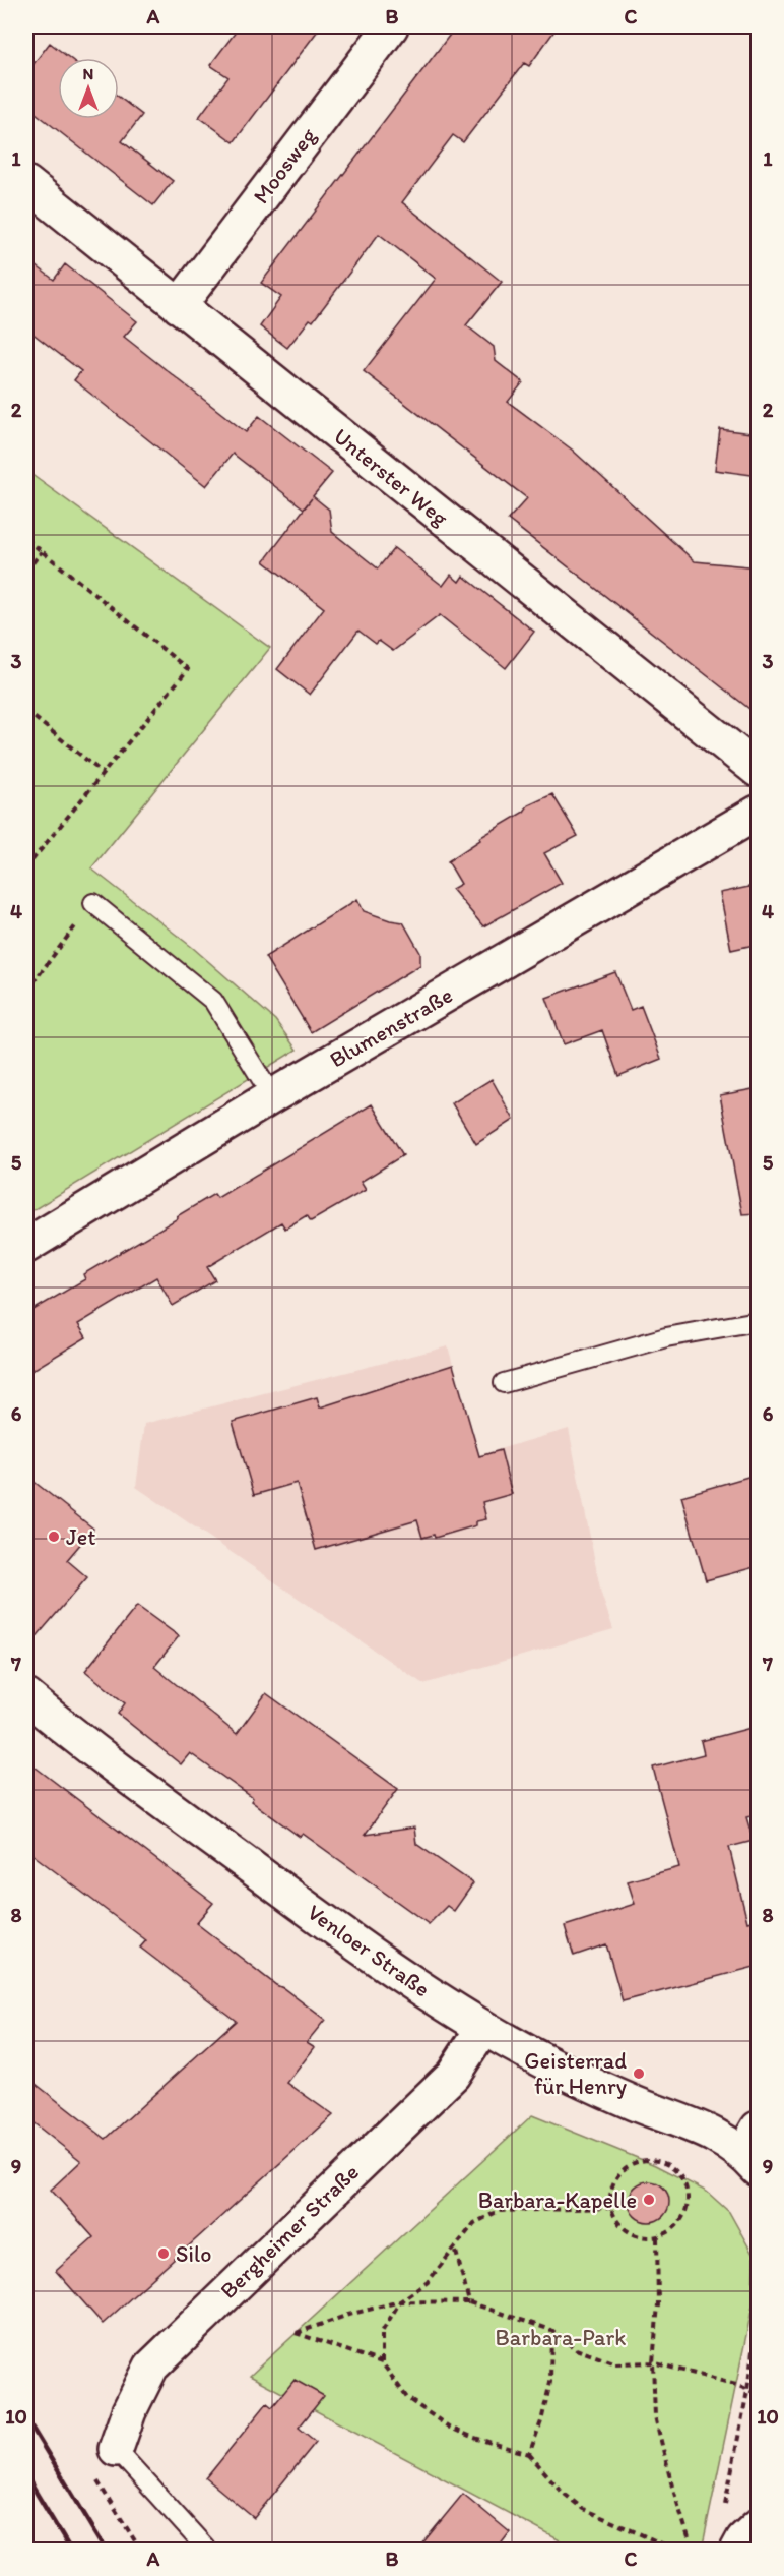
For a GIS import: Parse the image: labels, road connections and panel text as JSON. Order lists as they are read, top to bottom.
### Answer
{
  "streets": {
    "street": [
      "Moosweg",
      "Unterster Weg",
      "Blumenstraße",
      "Venloer Straße",
      "Bergheimer Straße"
    ]
  },
  "crossings": [
    ["Moosweg", "Unterster Weg"],
    ["Venloer Straße", "Bergheimer Straße"]
  ],
  "parks": ["Barbara-Park"],
  "places": [
    "Jet",
    "Geisterrad für Henry",
    "Barbara-Kapelle",
    "Silo"
  ],
  "north": "top",
  "grid": {
    "columns": ["A", "B", "C"],
    "rows": [
      "1",
      "2",
      "3",
      "4",
      "5",
      "6",
      "7",
      "8",
      "9",
      "10"
    ]
  }
}
